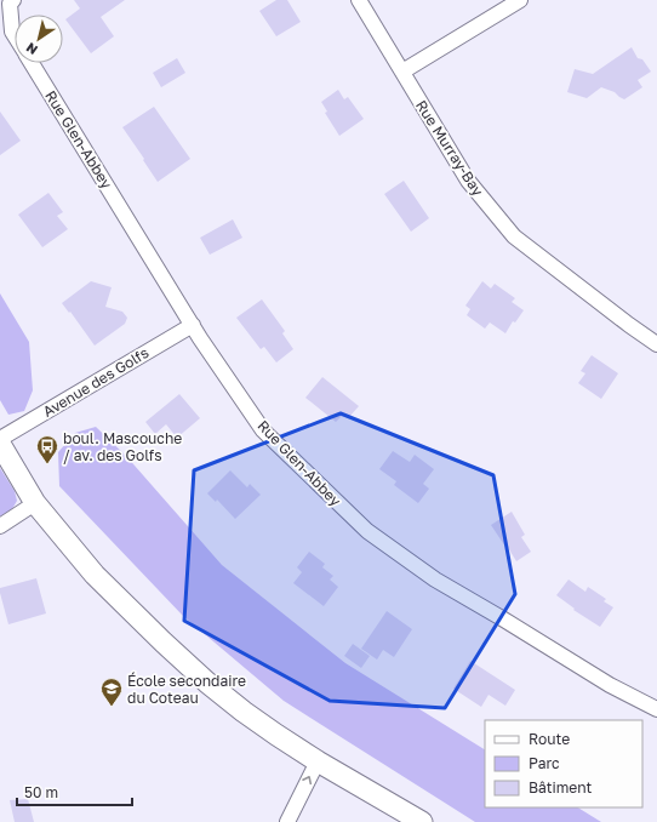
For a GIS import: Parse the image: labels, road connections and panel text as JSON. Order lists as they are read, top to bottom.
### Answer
{
  "streets": {
    "street": ["Rue Glen-Abbey", "Rue Murray-Bay", "Avenue des Golfs"]
  },
  "crossings": [
    ["Rue Glen-Abbey", "Avenue des Golfs"]
  ],
  "places": {
    "bus stop": ["boul. Mascouche / av. des Golfs"],
    "school or university": ["École secondaire du Coteau"]
  },
  "legend": ["Route", "Parc", "Bâtiment"],
  "scale_bar": "50 m",
  "north": "bottom left"
}
